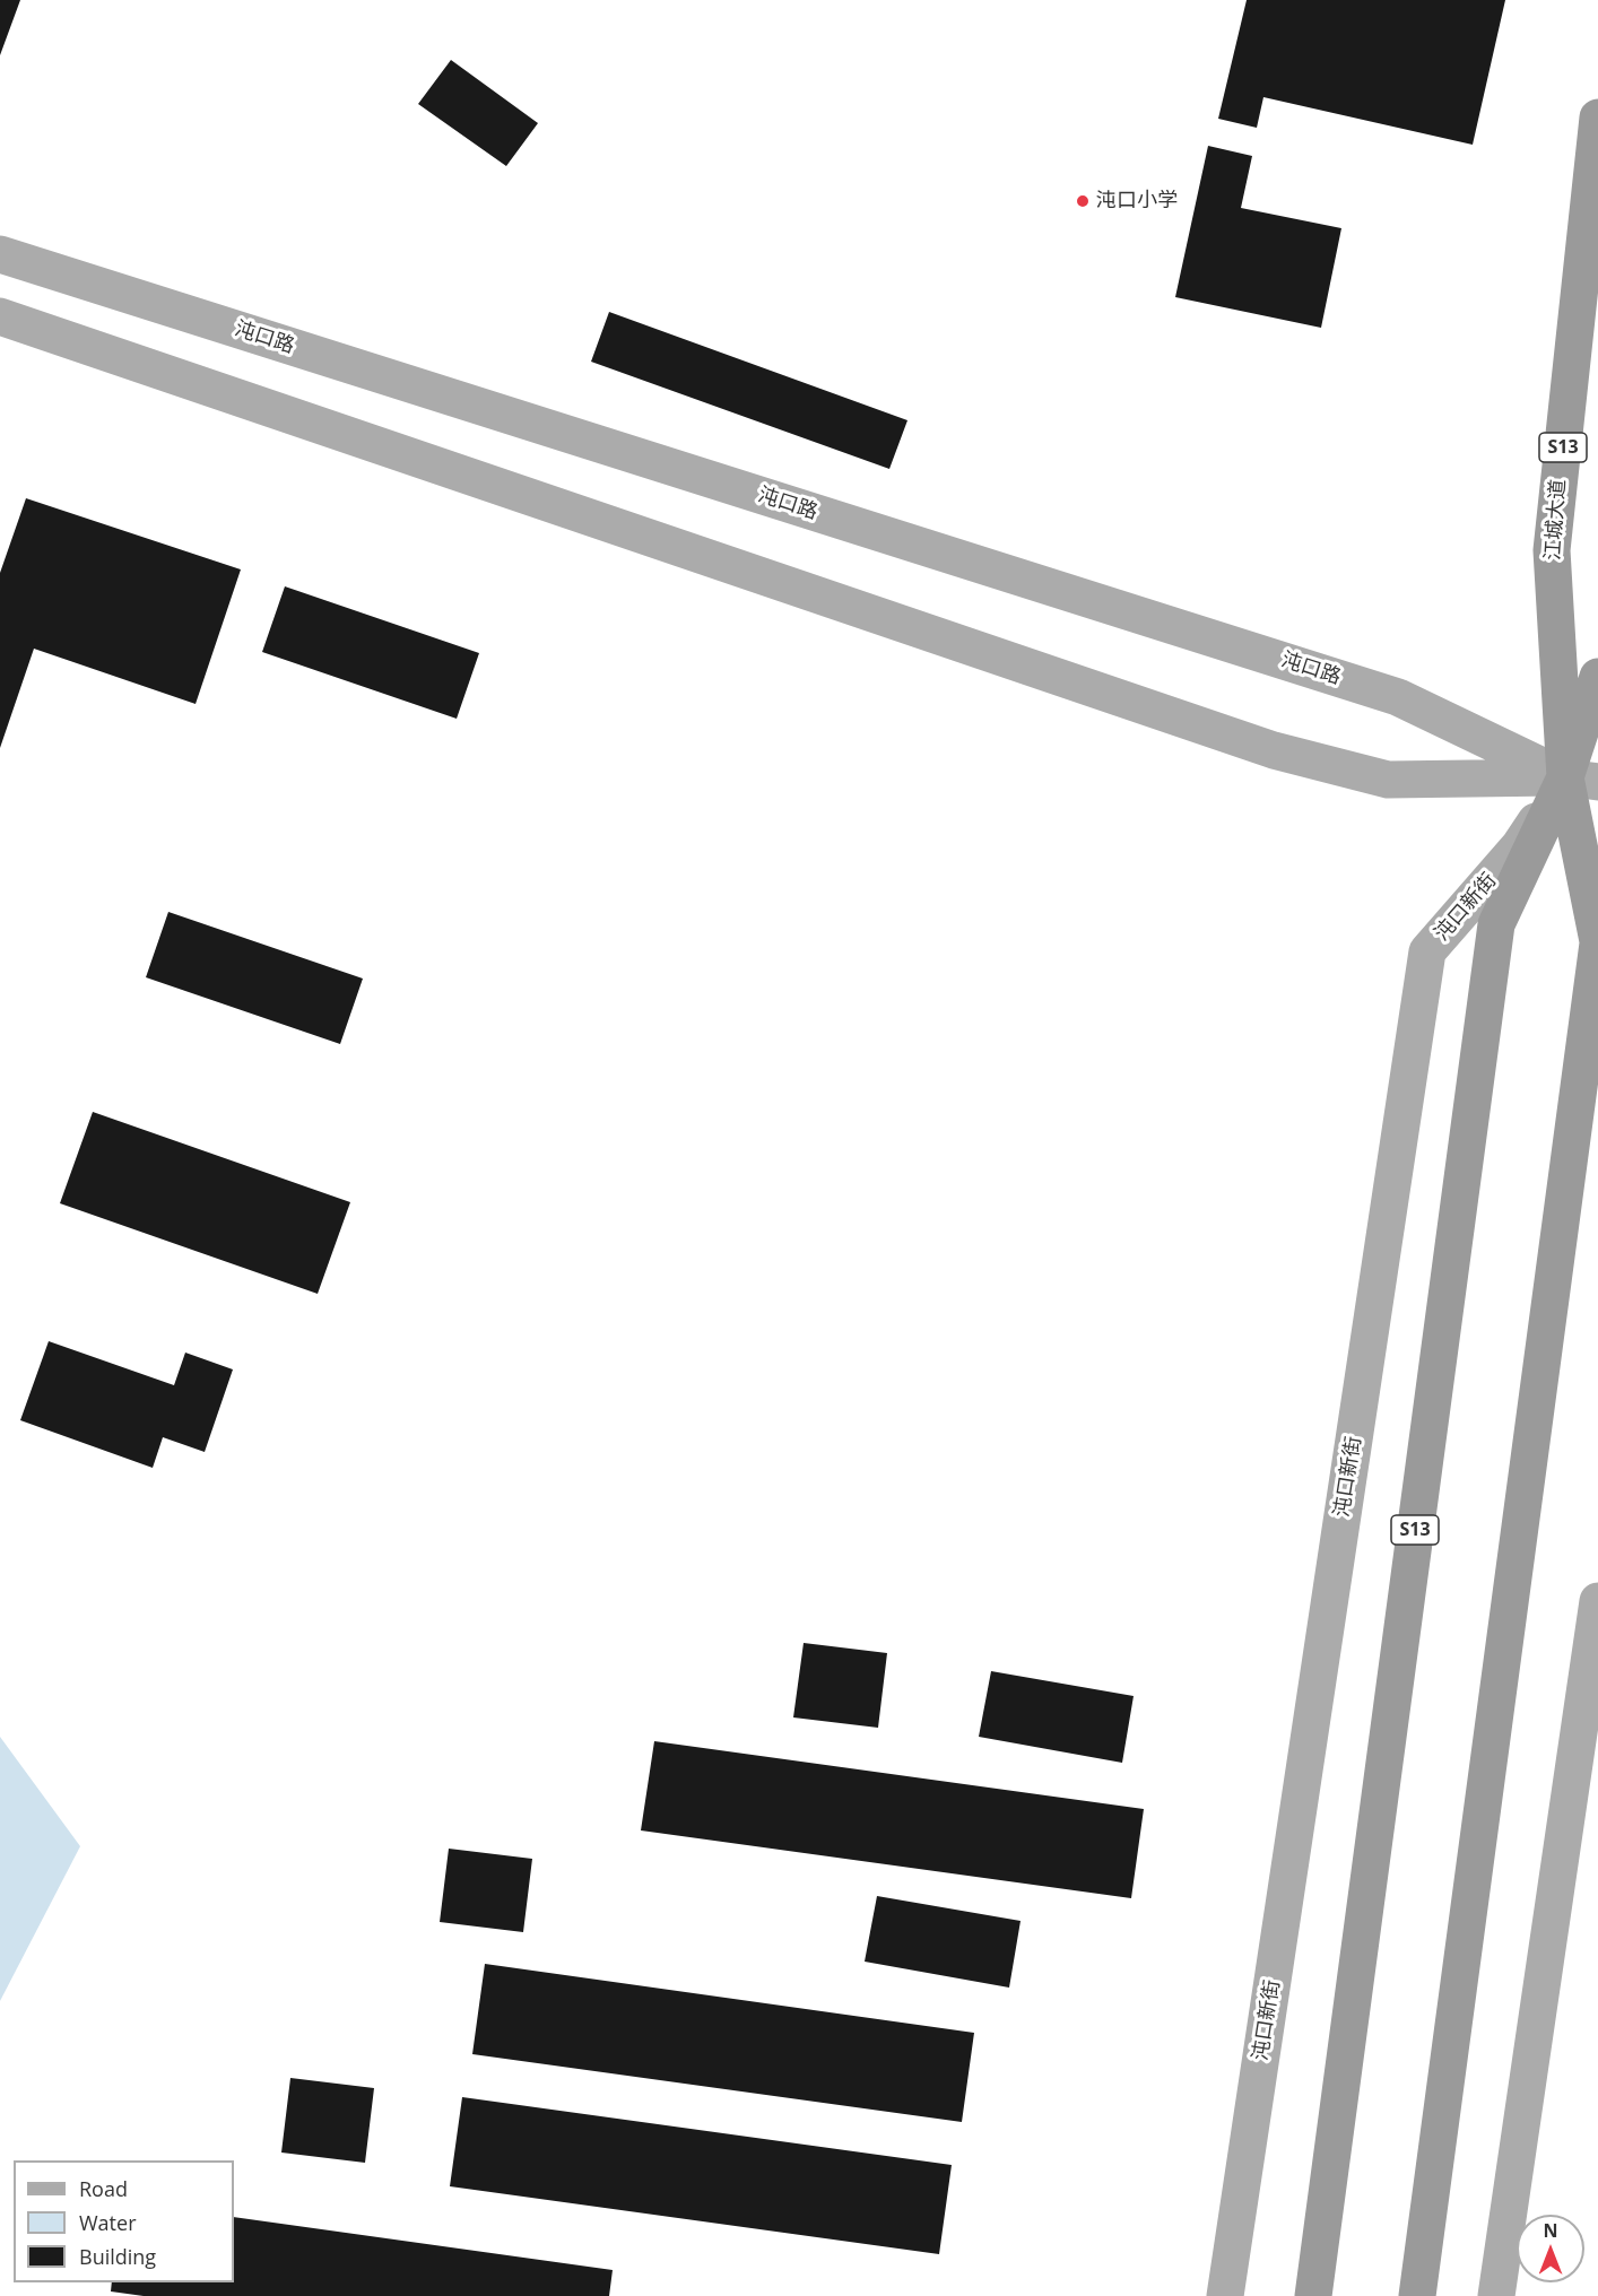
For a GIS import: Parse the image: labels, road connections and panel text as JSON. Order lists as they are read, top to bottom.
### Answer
{
  "streets": {
    "highway": ["S13", "江城大道"],
    "main road": ["沌口路", "沌口新街"]
  },
  "crossings": [
    ["沌口路", "S13"],
    ["沌口路", "江城大道"],
    ["沌口路", "沌口新街"],
    ["S13", "江城大道"],
    ["S13", "沌口新街"],
    ["江城大道", "沌口新街"]
  ],
  "places": ["沌口小学"],
  "legend": ["Road", "Water", "Building"],
  "north": "top"
}
